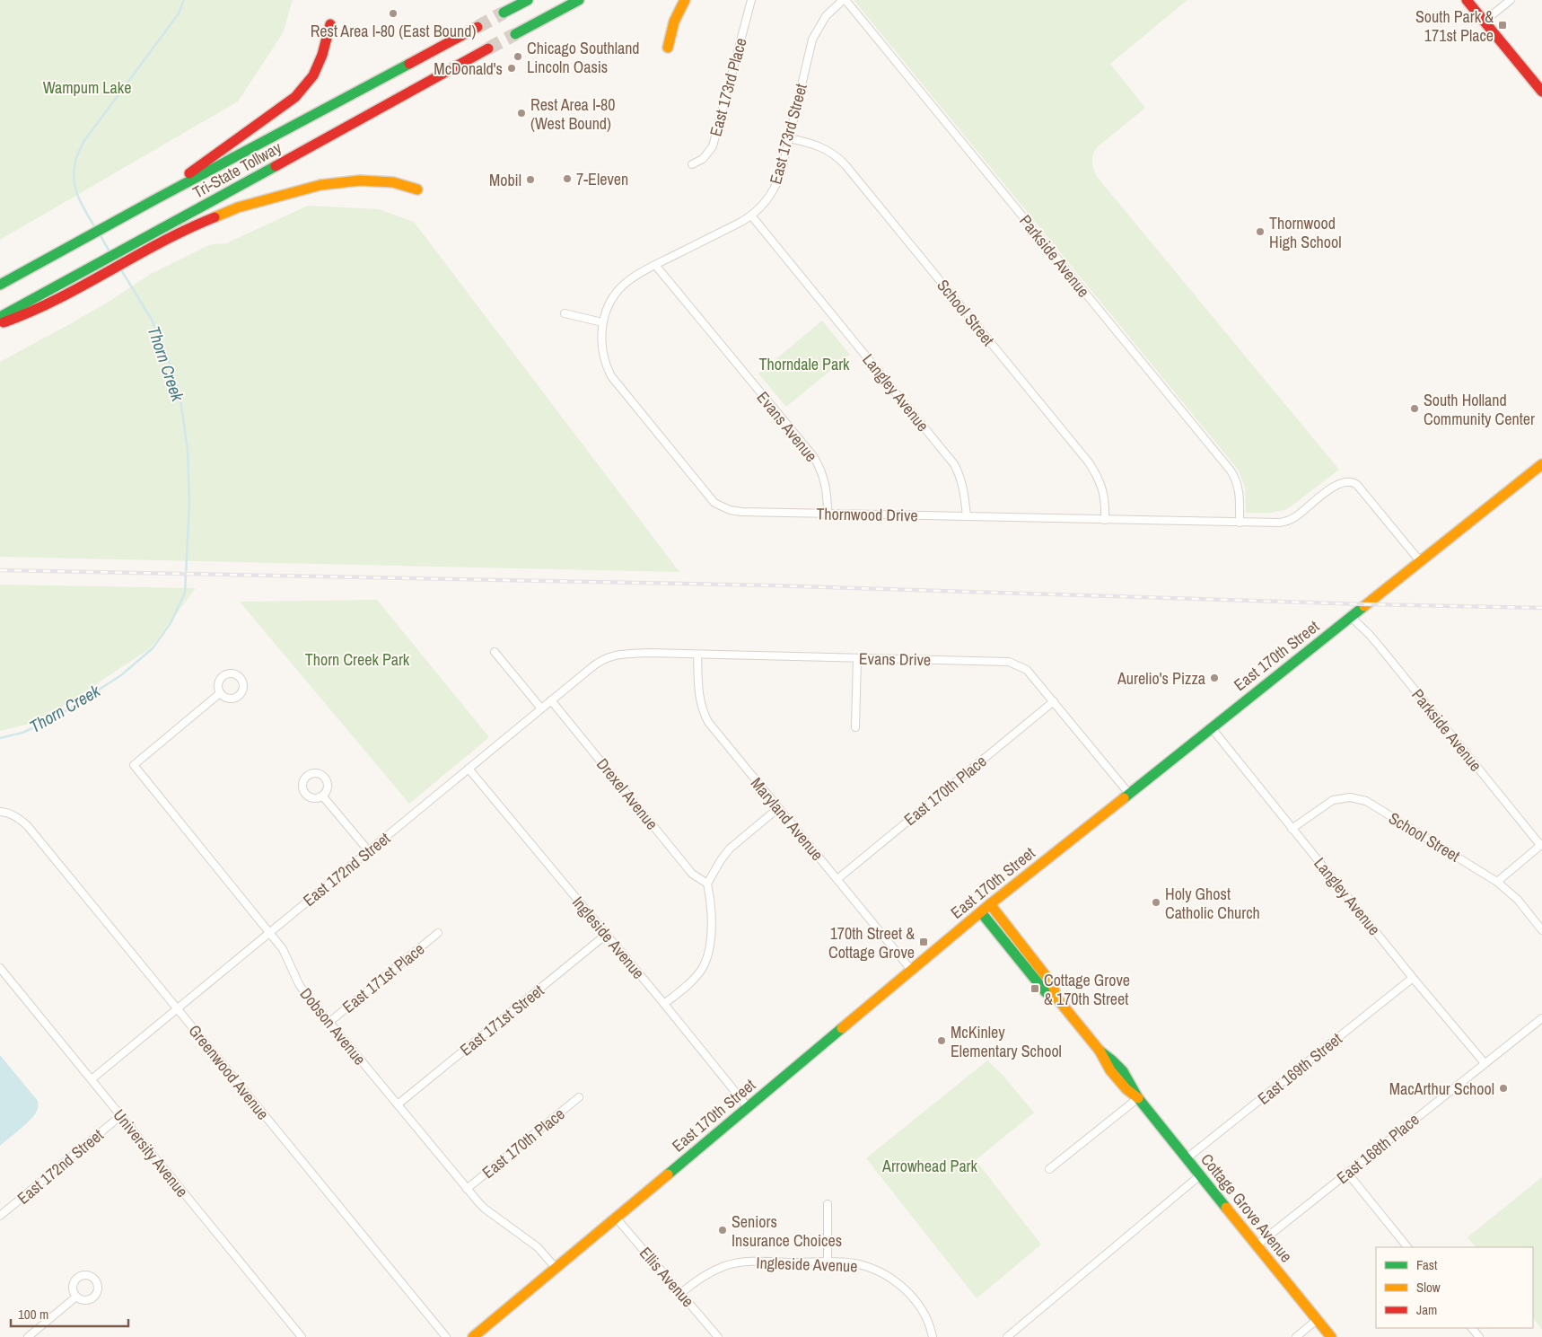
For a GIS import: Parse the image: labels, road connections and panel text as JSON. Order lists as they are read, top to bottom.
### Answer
{
  "streets": {
    "main road": ["Tri-State Tollway", "East 170th Street", "Cottage Grove Avenue"],
    "street": [
      "East 173rd Place",
      "East 173rd Street",
      "Parkside Avenue",
      "School Street",
      "Langley Avenue",
      "Evans Avenue",
      "Thornwood Drive",
      "Evans Drive",
      "East 170th Place",
      "Drexel Avenue",
      "Maryland Avenue",
      "East 172nd Street",
      "Ingleside Avenue",
      "East 171st Place",
      "East 171st Street",
      "Dobson Avenue",
      "East 169th Street",
      "Greenwood Avenue",
      "East 168th Place",
      "University Avenue",
      "Ellis Avenue"
    ]
  },
  "crossings": [
    ["East 173rd Street", "Parkside Avenue"],
    ["East 173rd Street", "School Street"],
    ["East 173rd Street", "Langley Avenue"],
    ["East 173rd Street", "Evans Avenue"],
    ["East 173rd Street", "Thornwood Drive"],
    ["Parkside Avenue", "Thornwood Drive"],
    ["Parkside Avenue", "East 170th Street"],
    ["School Street", "Langley Avenue"],
    ["School Street", "Thornwood Drive"],
    ["Langley Avenue", "Thornwood Drive"],
    ["Langley Avenue", "East 170th Street"],
    ["Langley Avenue", "East 169th Street"],
    ["Langley Avenue", "East 168th Place"],
    ["Evans Avenue", "Thornwood Drive"],
    ["East 170th Street", "Evans Drive"],
    ["East 170th Street", "Maryland Avenue"],
    ["East 170th Street", "Ingleside Avenue"],
    ["East 170th Street", "Dobson Avenue"],
    ["East 170th Street", "Cottage Grove Avenue"],
    ["East 170th Street", "Ellis Avenue"],
    ["Evans Drive", "East 170th Place"],
    ["Evans Drive", "Maryland Avenue"],
    ["Evans Drive", "East 172nd Street"],
    ["East 170th Place", "Maryland Avenue"],
    ["East 170th Place", "Dobson Avenue"],
    ["Drexel Avenue", "East 172nd Street"],
    ["East 172nd Street", "Ingleside Avenue"],
    ["East 172nd Street", "Dobson Avenue"],
    ["East 172nd Street", "Greenwood Avenue"],
    ["East 172nd Street", "University Avenue"],
    ["Ingleside Avenue", "East 171st Street"],
    ["Ingleside Avenue", "Ellis Avenue"],
    ["East 171st Place", "Dobson Avenue"],
    ["East 171st Street", "Dobson Avenue"],
    ["East 169th Street", "Cottage Grove Avenue"],
    ["East 168th Place", "Cottage Grove Avenue"]
  ],
  "water": ["Thorn Creek"],
  "parks": [
    "Wampum Lake",
    "Thorndale Park",
    "Thorn Creek Park",
    "Arrowhead Park"
  ],
  "places": {
    "other": [
      "Rest Area I-80 (East Bound)",
      "Chicago Southland Lincoln Oasis",
      "McDonald's",
      "Rest Area I-80 (West Bound)",
      "7-Eleven",
      "Mobil",
      "Thornwood High School",
      "South Holland Community Center",
      "Aurelio's Pizza",
      "Holy Ghost Catholic Church",
      "McKinley Elementary School",
      "MacArthur School",
      "Seniors Insurance Choices"
    ],
    "transit": ["South Park & 171st Place", "170th Street & Cottage Grove", "Cottage Grove & 170th Street"]
  },
  "legend": ["Fast", "Slow", "Jam"],
  "scale_bar": "100 m"
}
